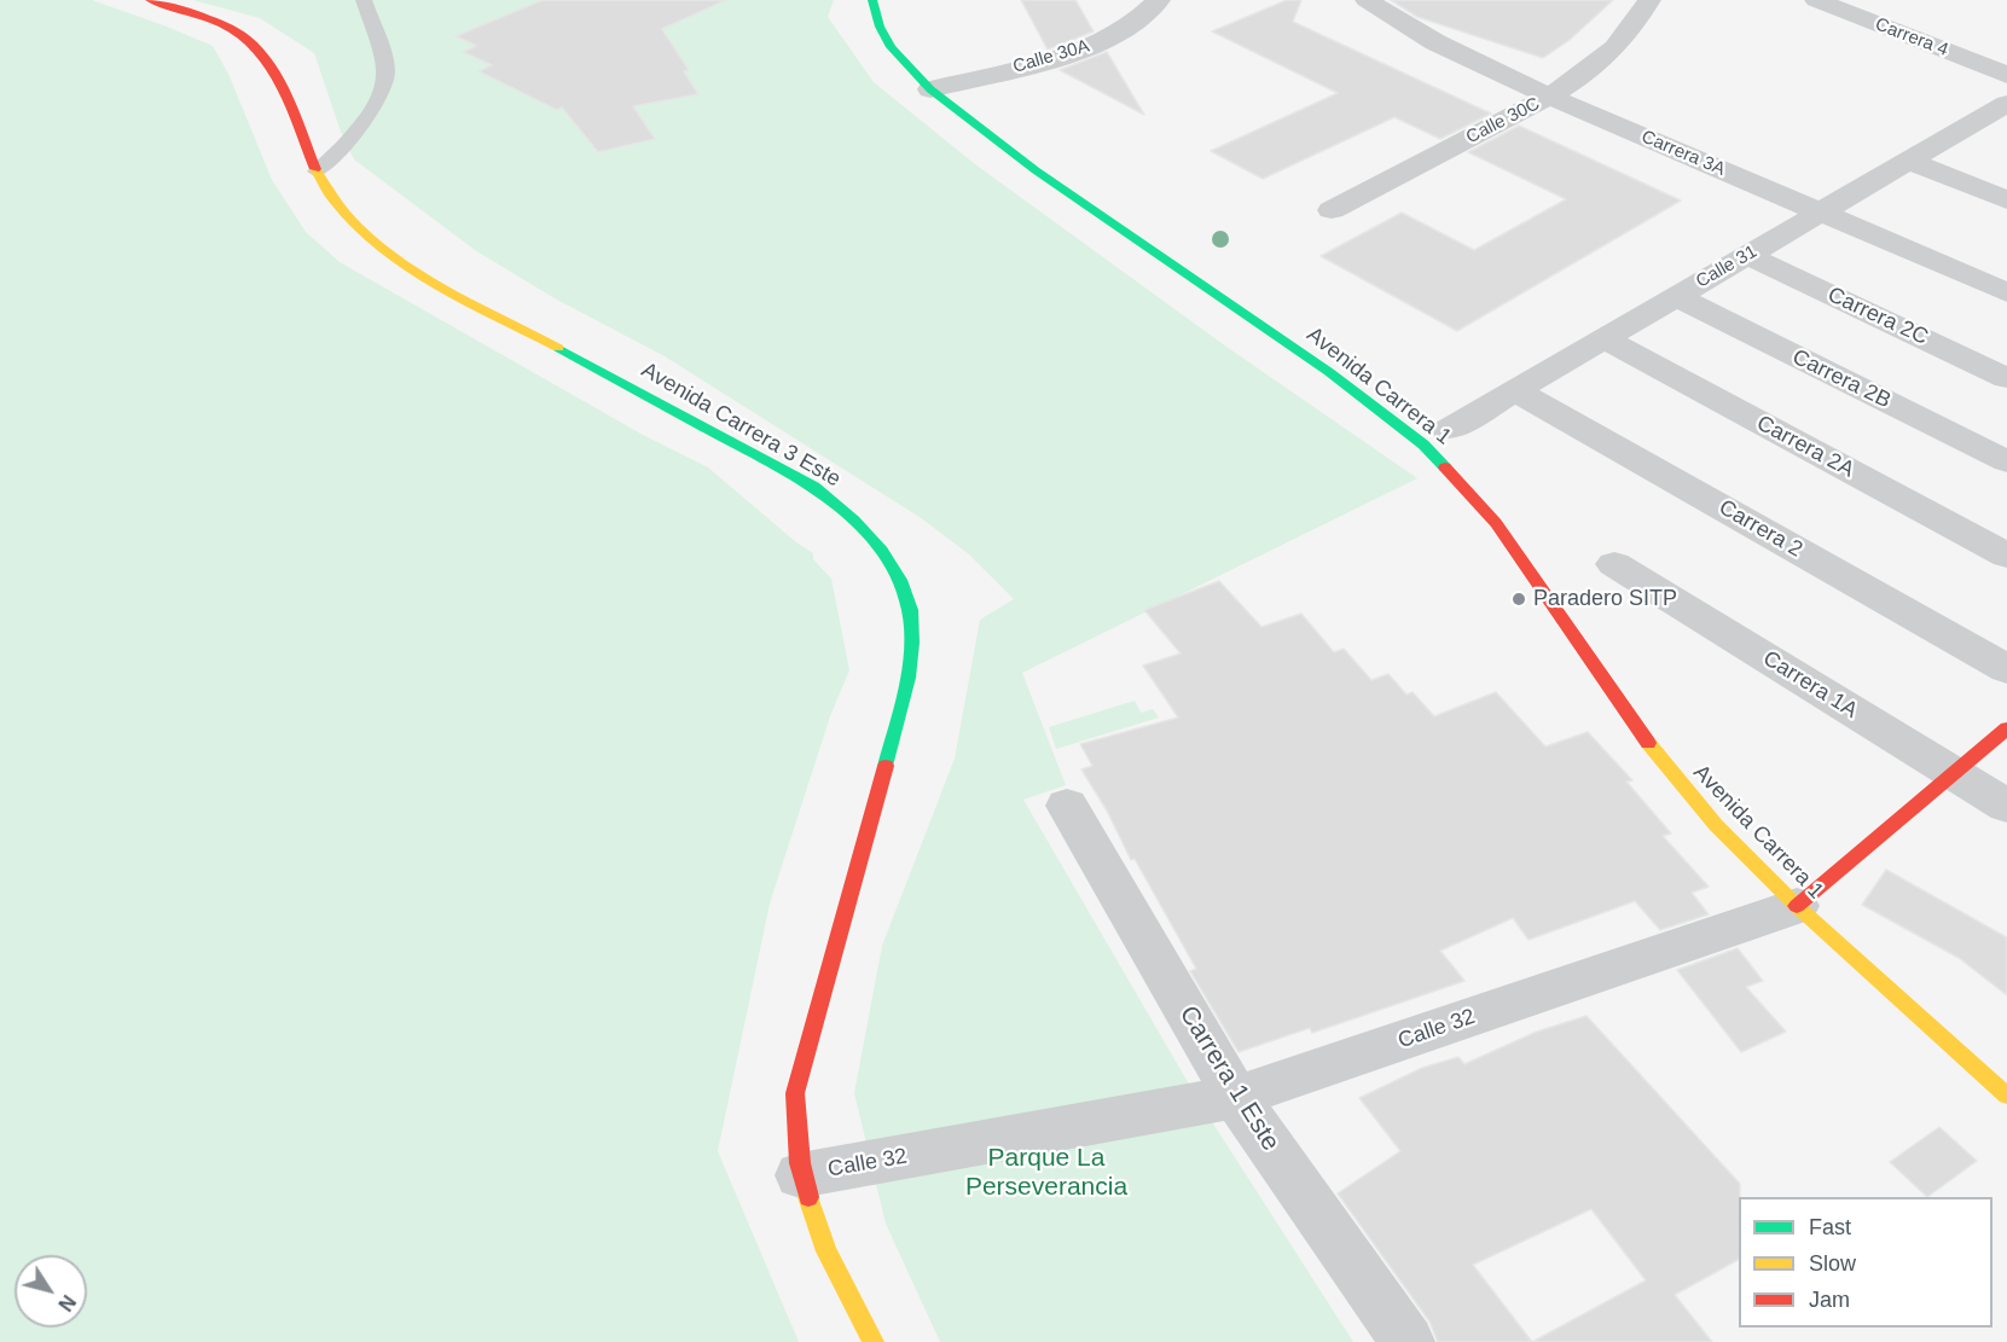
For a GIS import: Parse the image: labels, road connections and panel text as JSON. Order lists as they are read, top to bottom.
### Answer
{
  "streets": {
    "main road": ["Avenida Carrera 1", "Avenida Carrera 3 Este", "Calle 32"],
    "street": [
      "Carrera 4",
      "Calle 30A",
      "Calle 30C",
      "Carrera 3A",
      "Calle 31",
      "Carrera 2C",
      "Carrera 2B",
      "Carrera 2A",
      "Carrera 2",
      "Carrera 1A",
      "Carrera 1 Este"
    ]
  },
  "crossings": [
    ["Calle 30A", "Avenida Carrera 1"],
    ["Calle 30C", "Carrera 3A"],
    ["Carrera 3A", "Calle 31"],
    ["Calle 31", "Carrera 2C"],
    ["Calle 31", "Carrera 2B"],
    ["Calle 31", "Carrera 2A"],
    ["Calle 31", "Carrera 2"],
    ["Avenida Carrera 1", "Calle 32"],
    ["Avenida Carrera 3 Este", "Calle 32"],
    ["Carrera 1A", "Calle 32"],
    ["Calle 32", "Carrera 1 Este"]
  ],
  "parks": ["Parque La Perseverancia"],
  "places": ["Paradero SITP"],
  "legend": ["Fast", "Slow", "Jam"],
  "north": "bottom right"
}
